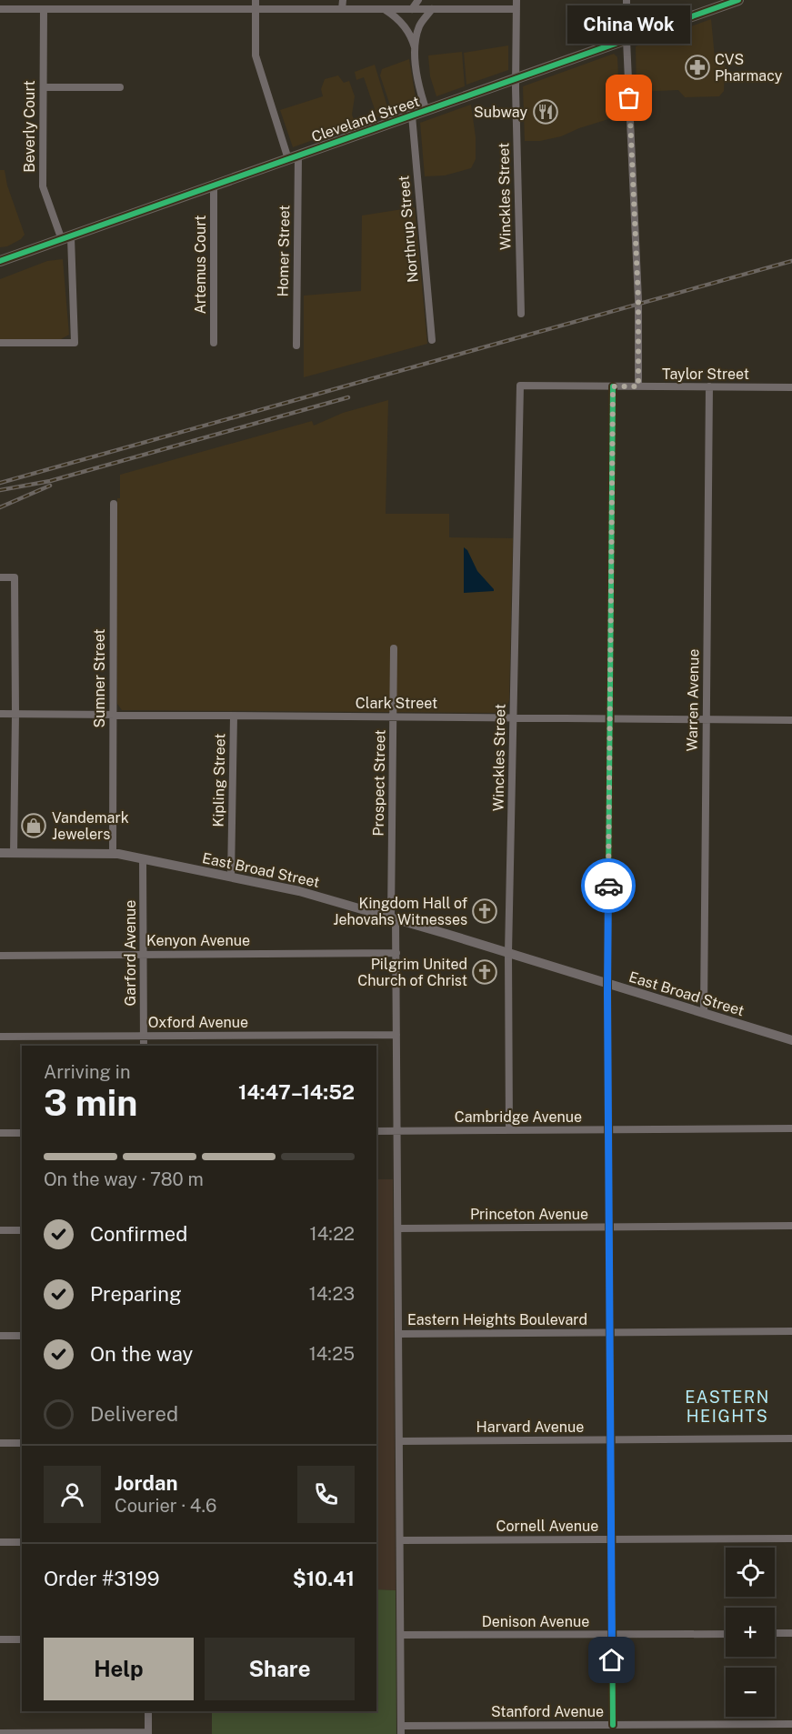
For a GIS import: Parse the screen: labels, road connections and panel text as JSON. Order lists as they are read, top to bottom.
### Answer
{
  "streets": {
    "main road": ["Cleveland Street"],
    "street": [
      "Beverly Court",
      "Winckles Street",
      "Northrup Street",
      "Homer Street",
      "Artemus Court",
      "Taylor Street",
      "Sumner Street",
      "Warren Avenue",
      "Clark Street",
      "Kipling Street",
      "Prospect Street",
      "East Broad Street",
      "Kenyon Avenue",
      "Garford Avenue",
      "Oxford Avenue",
      "Cambridge Avenue",
      "Princeton Avenue",
      "Eastern Heights Boulevard",
      "Harvard Avenue",
      "Cornell Avenue",
      "Denison Avenue",
      "Stanford Avenue"
    ]
  },
  "crossings": [
    ["Cleveland Street", "Beverly Court"],
    ["Cleveland Street", "Winckles Street"],
    ["Cleveland Street", "Northrup Street"],
    ["Cleveland Street", "Homer Street"],
    ["Cleveland Street", "Artemus Court"],
    ["Winckles Street", "Taylor Street"],
    ["Winckles Street", "Clark Street"],
    ["Winckles Street", "East Broad Street"],
    ["Winckles Street", "Cambridge Avenue"],
    ["Taylor Street", "Warren Avenue"],
    ["Sumner Street", "Clark Street"],
    ["Sumner Street", "East Broad Street"],
    ["Warren Avenue", "Clark Street"],
    ["Warren Avenue", "East Broad Street"],
    ["Clark Street", "Kipling Street"],
    ["Clark Street", "Prospect Street"],
    ["Kipling Street", "East Broad Street"],
    ["Prospect Street", "East Broad Street"],
    ["Prospect Street", "Kenyon Avenue"],
    ["Prospect Street", "Oxford Avenue"],
    ["Prospect Street", "Cambridge Avenue"],
    ["Prospect Street", "Princeton Avenue"],
    ["Prospect Street", "Eastern Heights Boulevard"],
    ["Prospect Street", "Harvard Avenue"],
    ["Prospect Street", "Cornell Avenue"],
    ["Prospect Street", "Denison Avenue"],
    ["Prospect Street", "Stanford Avenue"],
    ["East Broad Street", "Garford Avenue"],
    ["Kenyon Avenue", "Garford Avenue"],
    ["Garford Avenue", "Oxford Avenue"]
  ],
  "districts": ["EASTERN HEIGHTS"],
  "places": {
    "pharmacy": ["CVS Pharmacy"],
    "other": ["China Wok"],
    "restaurant": ["Subway"],
    "shop": ["Vandemark Jewelers"],
    "church": ["Kingdom Hall of Jehovahs Witnesses", "Pilgrim United Church of Christ"]
  },
  "page": {
    "bubble": "China Wok",
    "heading": ["3 min", "Arriving in", "14:47–14:52"],
    "panel": [
      "Jordan",
      "Courier · 4.6",
      "Order #3199",
      "$10.41"
    ],
    "bar": "On the way · 780 m",
    "list": [
      ["Confirmed", "14:22"],
      ["Preparing", "14:23"],
      ["On the way", "14:25"],
      "Delivered"
    ],
    "map_buttons": ["+", "−"],
    "buttons": ["Help", "Share"]
  }
}
